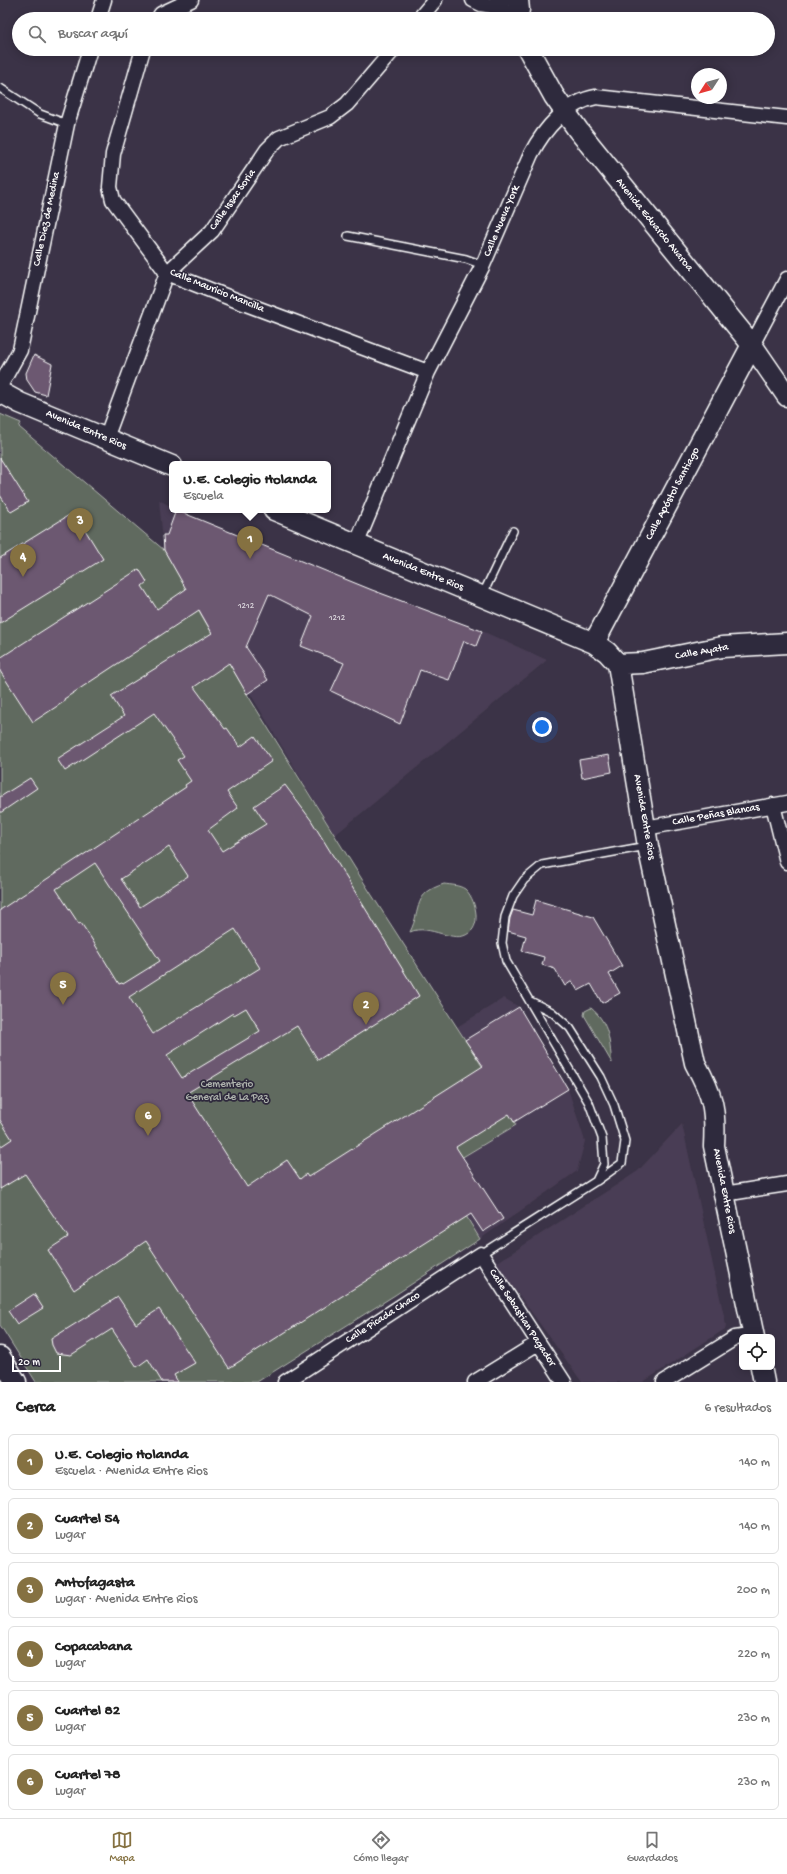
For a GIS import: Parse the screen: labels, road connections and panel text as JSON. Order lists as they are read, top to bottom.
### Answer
{
  "streets": {
    "main road": [
      "Avenida Eduardo Avaroa",
      "Avenida Entre Rios",
      "Calle Apóstol Santiago",
      "Calle Ayata"
    ],
    "street": [
      "Calle Issac Soria",
      "Calle Diez de Medina",
      "Calle Nueva York",
      "Calle Mauricio Mancilla",
      "Calle Peñas Blancas",
      "Calle Picada Chaco",
      "Calle Sebastian Pagador"
    ]
  },
  "crossings": [
    ["Calle Issac Soria", "Calle Mauricio Mancilla"],
    ["Calle Issac Soria", "Avenida Entre Rios"],
    ["Calle Nueva York", "Avenida Eduardo Avaroa"],
    ["Calle Nueva York", "Calle Mauricio Mancilla"],
    ["Calle Nueva York", "Avenida Entre Rios"],
    ["Avenida Eduardo Avaroa", "Calle Apóstol Santiago"],
    ["Avenida Entre Rios", "Calle Apóstol Santiago"],
    ["Avenida Entre Rios", "Calle Ayata"],
    ["Avenida Entre Rios", "Calle Peñas Blancas"],
    ["Calle Picada Chaco", "Calle Sebastian Pagador"]
  ],
  "parks": ["Cementerio General de La Paz"],
  "house_numbers": ["1212", "1212"],
  "scale_bar": "20 m",
  "north": "bottom left",
  "page": {
    "search": "Buscar aquí",
    "popup": ["U.E. Colegio Holanda", "Escuela"],
    "pins": [
      "3",
      "1",
      "4",
      "5",
      "2",
      "6"
    ],
    "scale": "20 m",
    "heading": ["Cerca", "6 resultados"],
    "list": [
      {
        "mark": "1",
        "name": "U.E. Colegio Holanda",
        "note": "Escuela · Avenida Entre Rios",
        "value": "140 m"
      },
      {
        "mark": "2",
        "name": "Cuartel 54",
        "note": "Lugar",
        "value": "140 m"
      },
      {
        "mark": "3",
        "name": "Antofagasta",
        "note": "Lugar · Avenida Entre Rios",
        "value": "200 m"
      },
      {
        "mark": "4",
        "name": "Copacabana",
        "note": "Lugar",
        "value": "220 m"
      },
      {
        "mark": "5",
        "name": "Cuartel 82",
        "note": "Lugar",
        "value": "230 m"
      },
      {
        "mark": "6",
        "name": "Cuartel 78",
        "note": "Lugar",
        "value": "230 m"
      }
    ],
    "nav": ["Mapa", "Cómo llegar", "Guardados"]
  }
}
